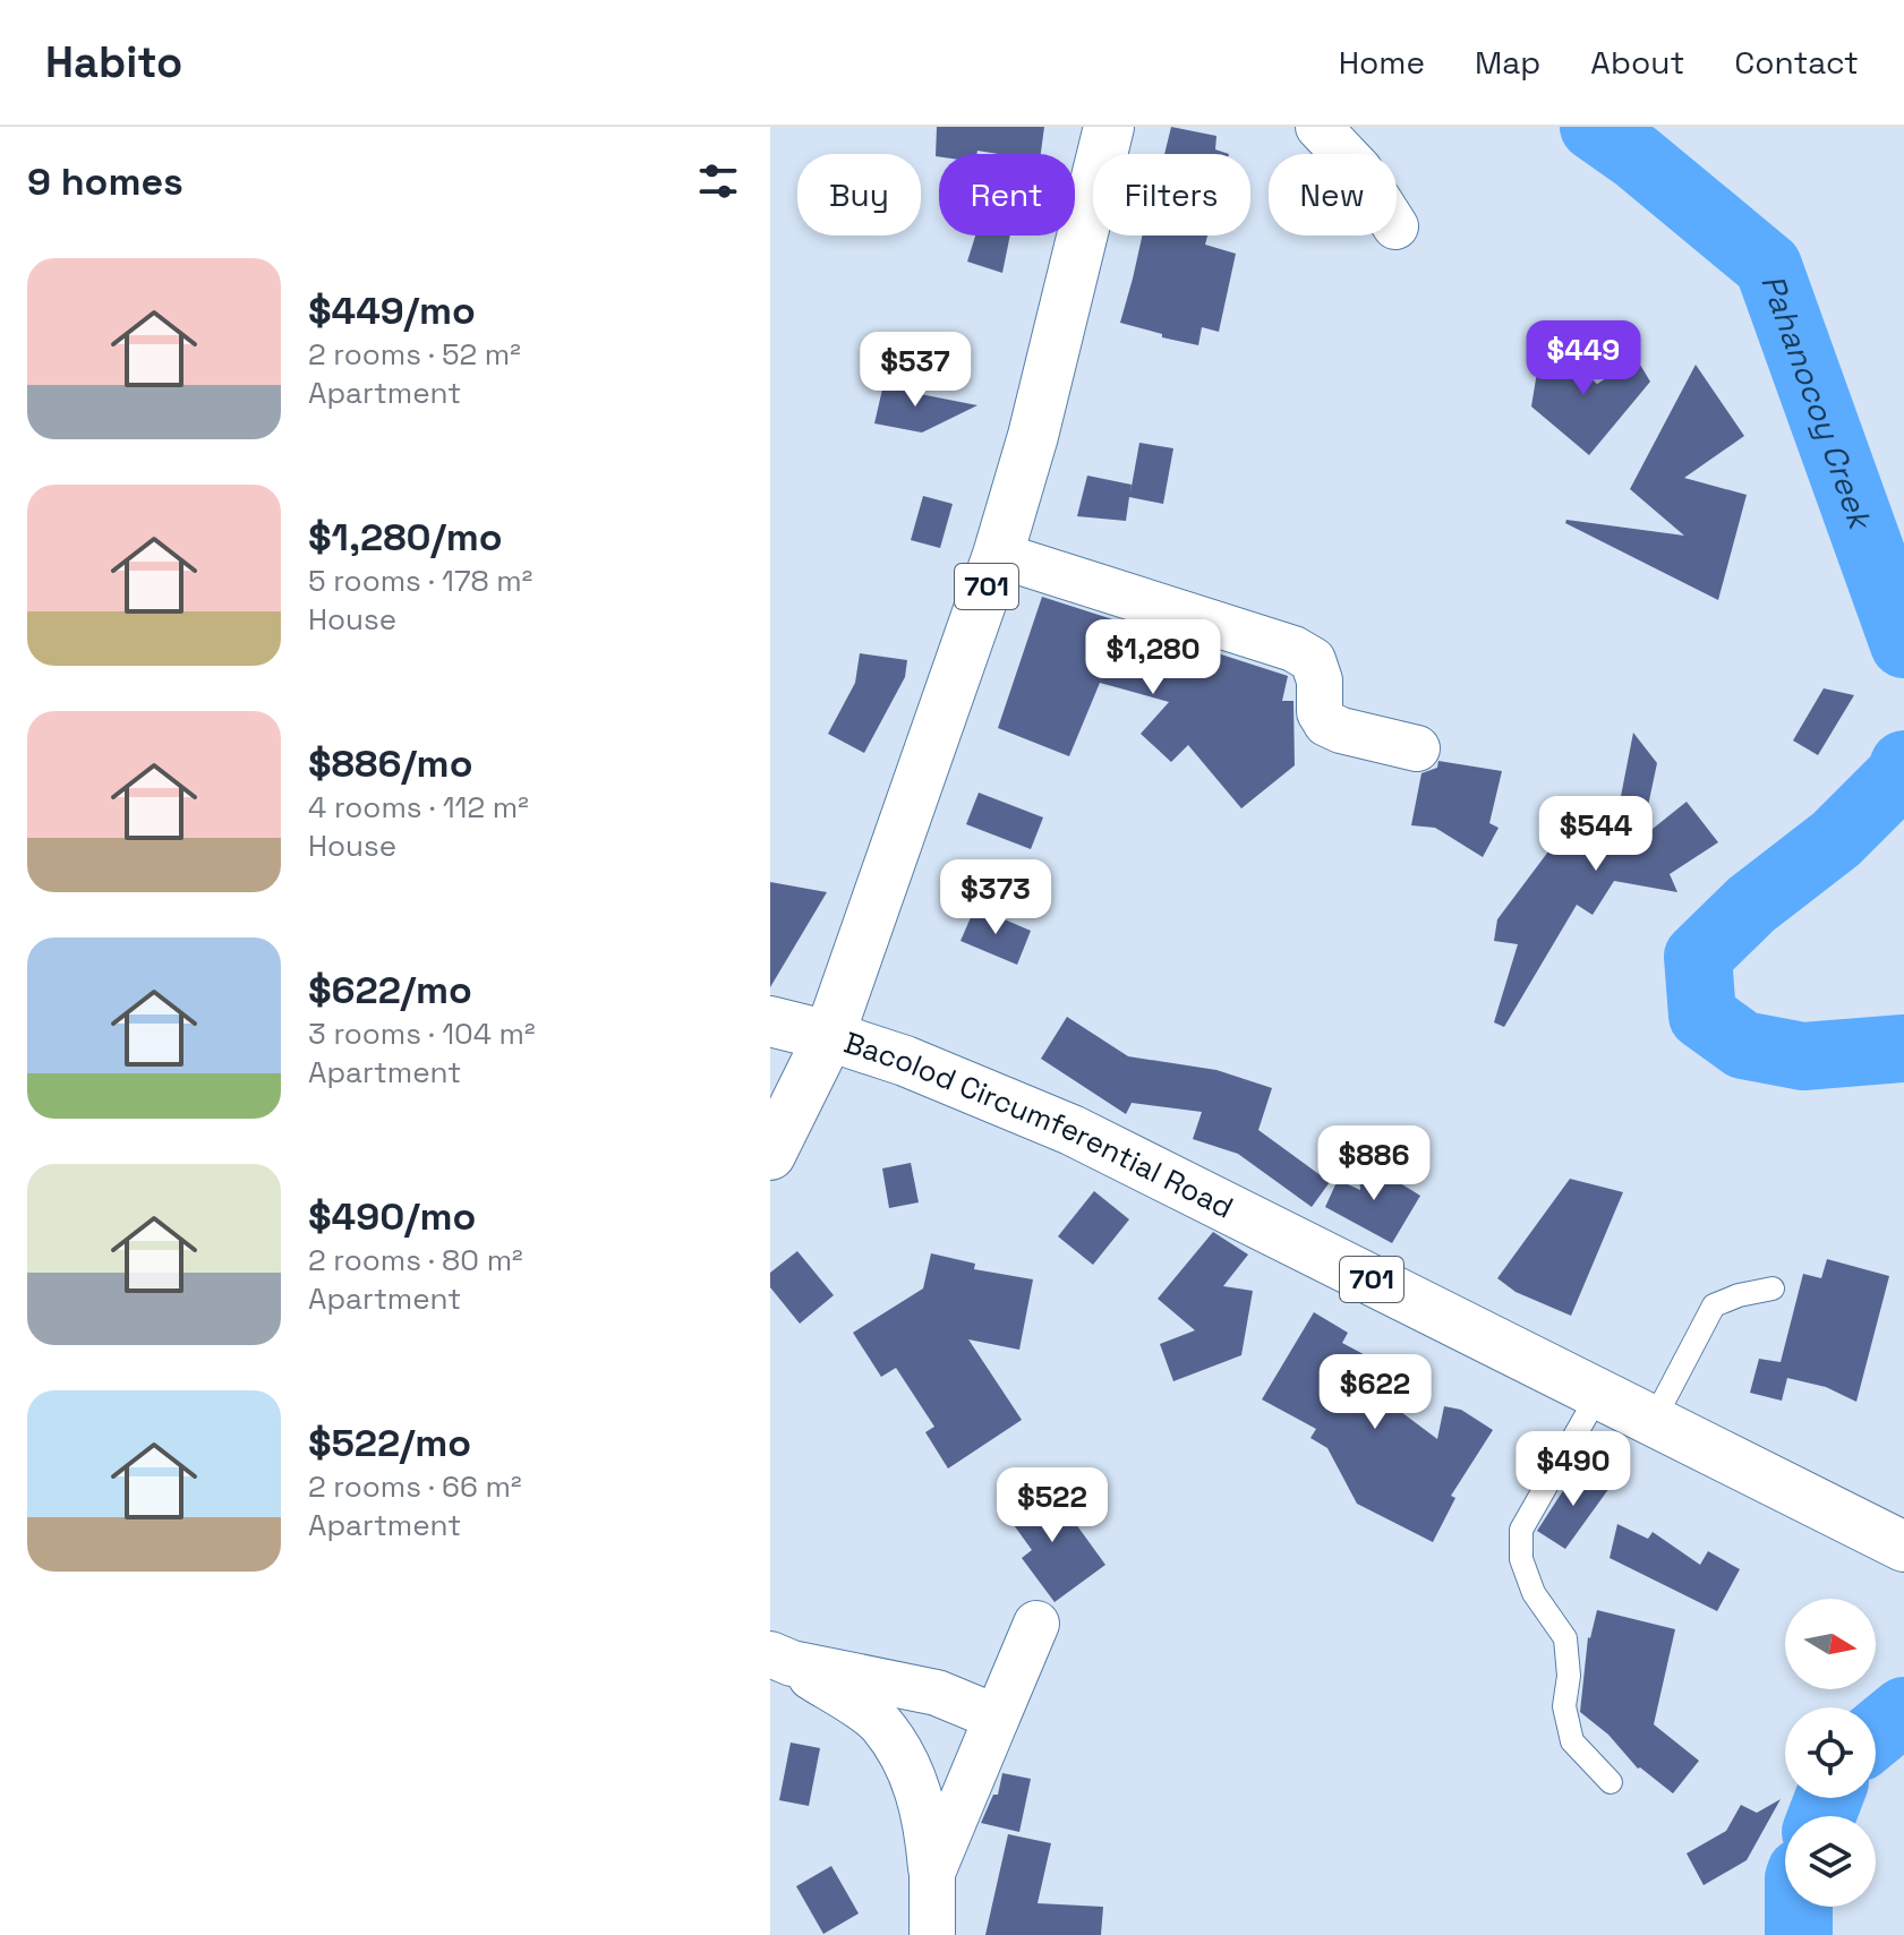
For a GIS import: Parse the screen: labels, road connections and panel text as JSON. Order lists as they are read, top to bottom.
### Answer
{
  "streets": {
    "main road": ["701", "Bacolod Circumferential Road"]
  },
  "water": ["Pahanocoy Creek"],
  "north": "right",
  "page": {
    "header": "Habito",
    "nav": [
      "Home",
      "Map",
      "About",
      "Contact"
    ],
    "heading": "9 homes",
    "chip": [
      "Buy",
      "Rent",
      "Filters",
      "New"
    ],
    "list": [
      {
        "name": "$449/mo",
        "note": "2 rooms · 52 m² · Apartment"
      },
      {
        "name": "$1,280/mo",
        "note": "5 rooms · 178 m² · House"
      },
      {
        "name": "$886/mo",
        "note": "4 rooms · 112 m² · House"
      },
      {
        "name": "$622/mo",
        "note": "3 rooms · 104 m² · Apartment"
      },
      {
        "name": "$490/mo",
        "note": "2 rooms · 80 m² · Apartment"
      },
      {
        "name": "$522/mo",
        "note": "2 rooms · 66 m² · Apartment"
      }
    ],
    "price": [
      "$449",
      "$537",
      "$1,280",
      "$544",
      "$373",
      "$886",
      "$622",
      "$490",
      "$522"
    ]
  }
}
